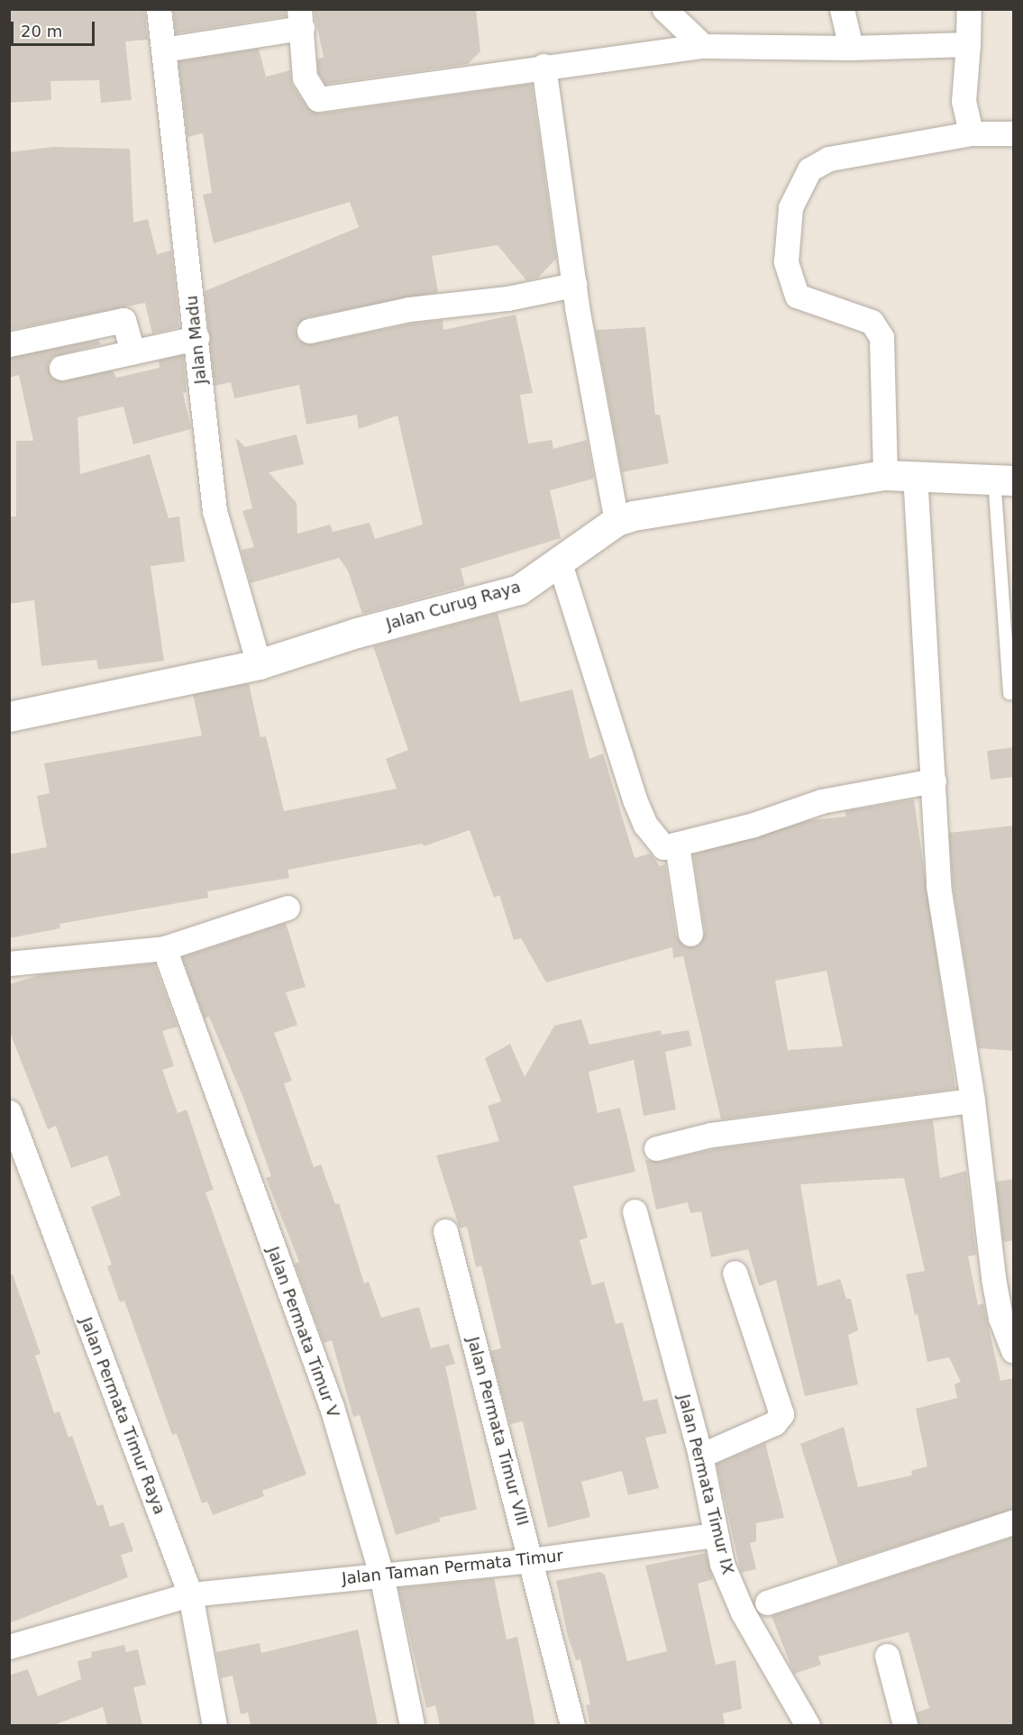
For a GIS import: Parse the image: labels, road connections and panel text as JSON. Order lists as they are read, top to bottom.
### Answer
{
  "streets": {
    "street": [
      "Jalan Madu",
      "Jalan Curug Raya",
      "Jalan Permata Timur V",
      "Jalan Permata Timur Raya",
      "Jalan Permata Timur VIII",
      "Jalan Permata Timur IX",
      "Jalan Taman Permata Timur"
    ]
  },
  "crossings": [
    ["Jalan Madu", "Jalan Curug Raya"],
    ["Jalan Permata Timur V", "Jalan Taman Permata Timur"],
    ["Jalan Permata Timur Raya", "Jalan Taman Permata Timur"],
    ["Jalan Permata Timur VIII", "Jalan Taman Permata Timur"],
    ["Jalan Permata Timur IX", "Jalan Taman Permata Timur"]
  ],
  "scale_bar": "20 m"
}
